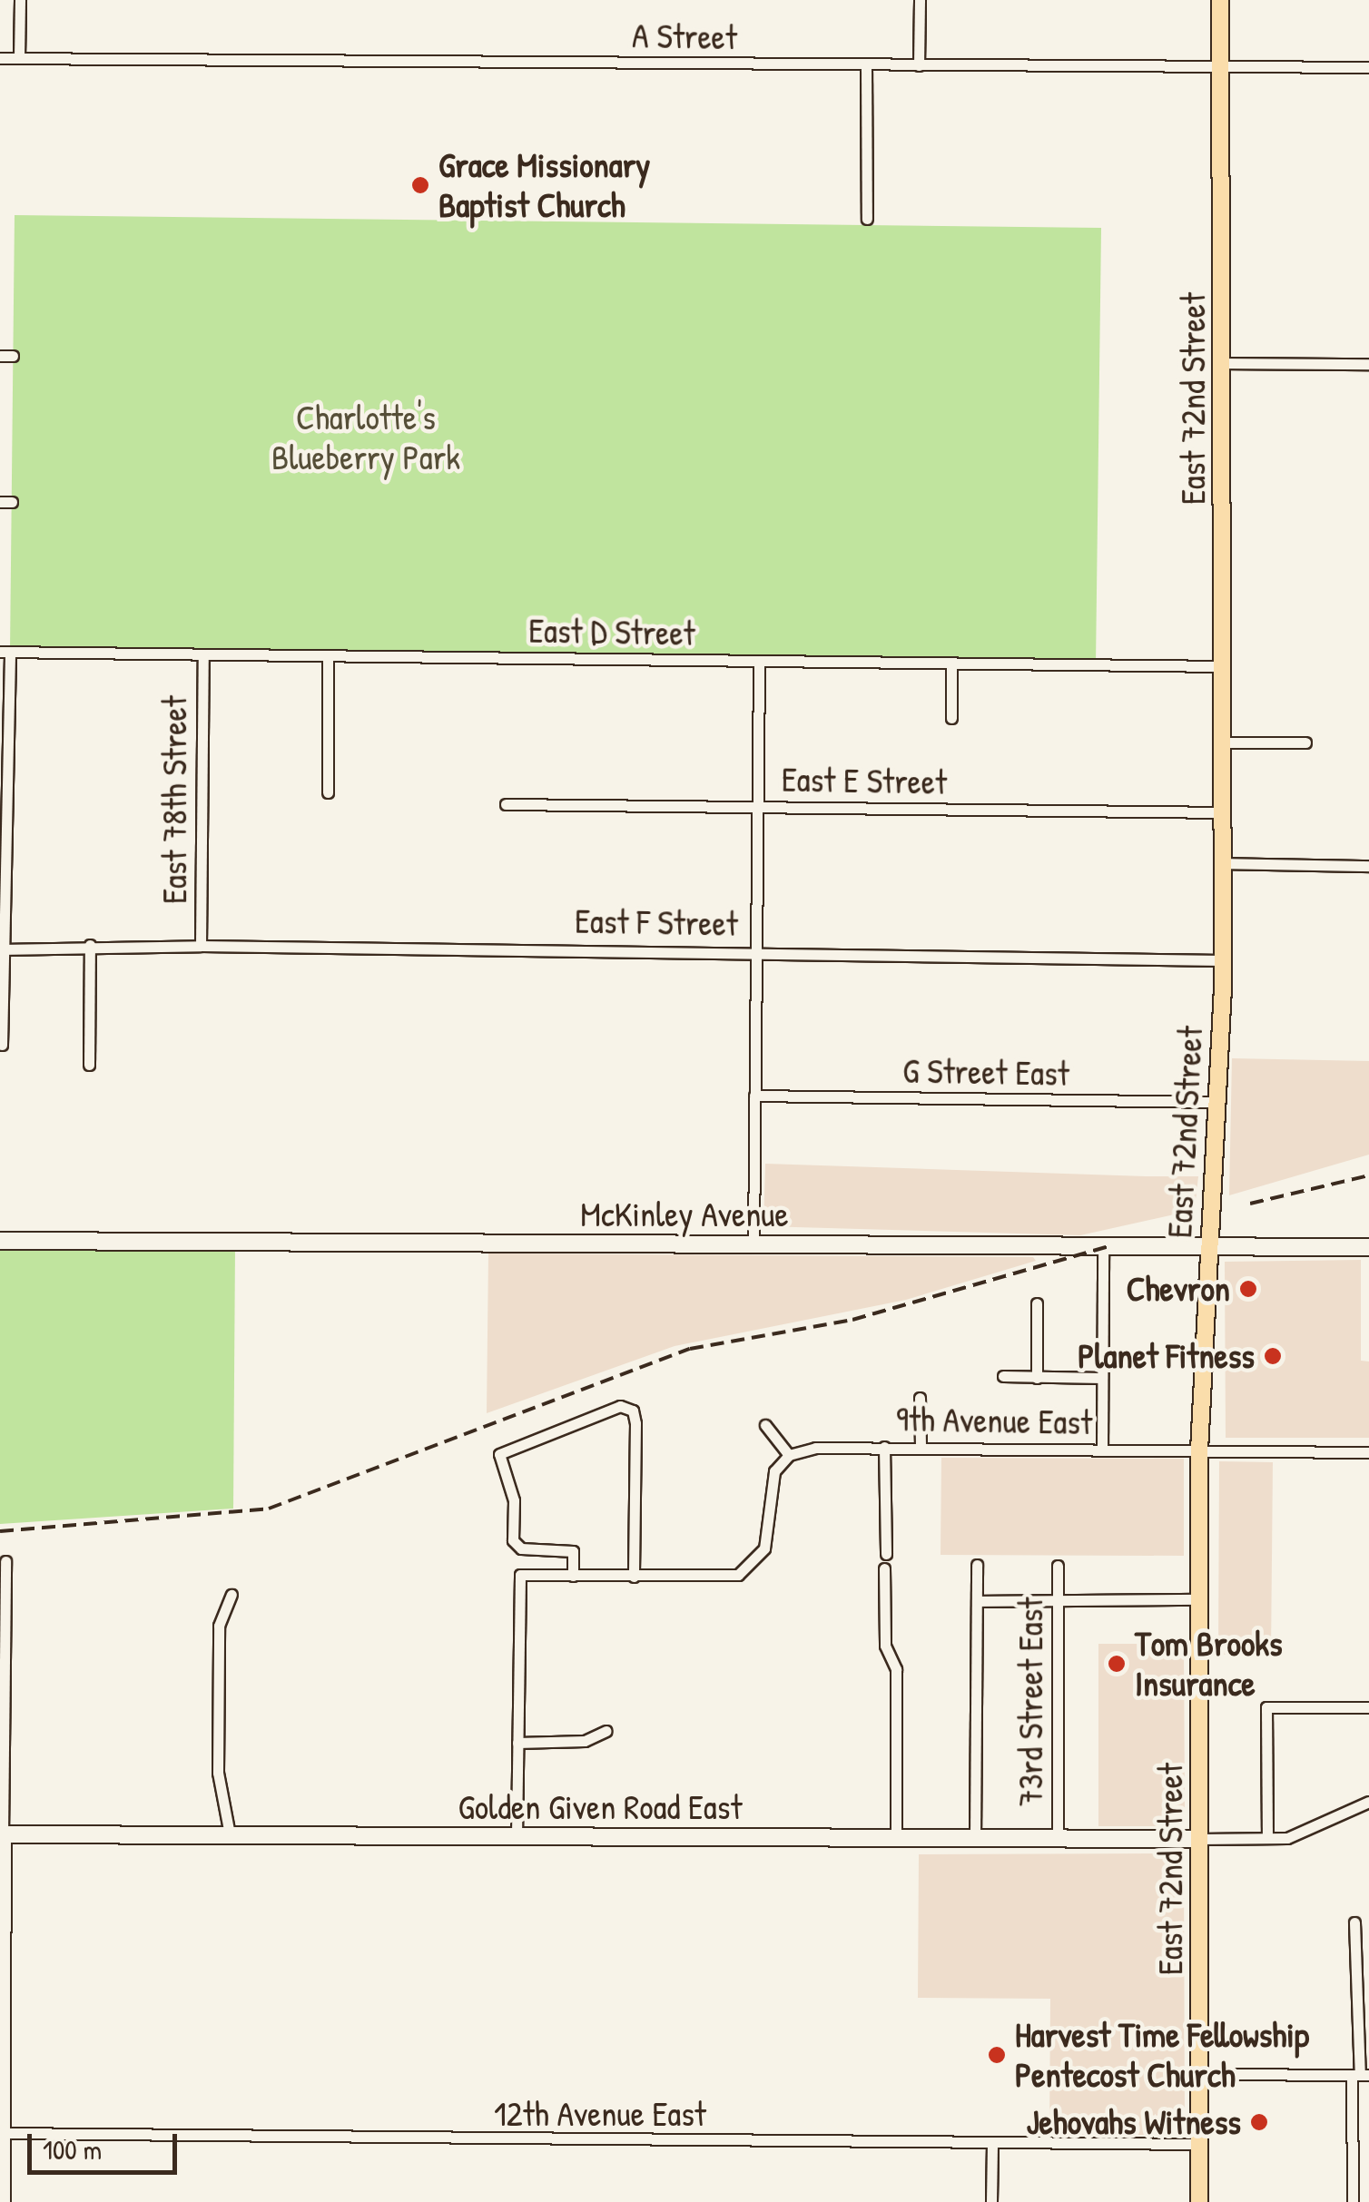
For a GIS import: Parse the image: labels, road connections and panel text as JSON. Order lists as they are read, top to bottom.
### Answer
{
  "streets": {
    "main road": ["East 72nd Street"],
    "street": [
      "A Street",
      "East D Street",
      "East E Street",
      "East 78th Street",
      "East F Street",
      "G Street East",
      "McKinley Avenue",
      "9th Avenue East",
      "73rd Street East",
      "Golden Given Road East",
      "12th Avenue East"
    ]
  },
  "crossings": [
    ["A Street", "East 72nd Street"],
    ["East 72nd Street", "East D Street"],
    ["East 72nd Street", "East E Street"],
    ["East 72nd Street", "East F Street"],
    ["East 72nd Street", "G Street East"],
    ["East 72nd Street", "McKinley Avenue"],
    ["East 72nd Street", "9th Avenue East"],
    ["East 72nd Street", "Golden Given Road East"],
    ["East 72nd Street", "12th Avenue East"],
    ["East D Street", "East 78th Street"],
    ["East 78th Street", "East F Street"],
    ["73rd Street East", "Golden Given Road East"]
  ],
  "parks": ["Charlotte's Blueberry Park"],
  "places": [
    "Grace Missionary Baptist Church",
    "Chevron",
    "Planet Fitness",
    "Tom Brooks Insurance",
    "Harvest Time Fellowship Pentecost Church",
    "Jehovahs Witness"
  ],
  "scale_bar": "100 m"
}
